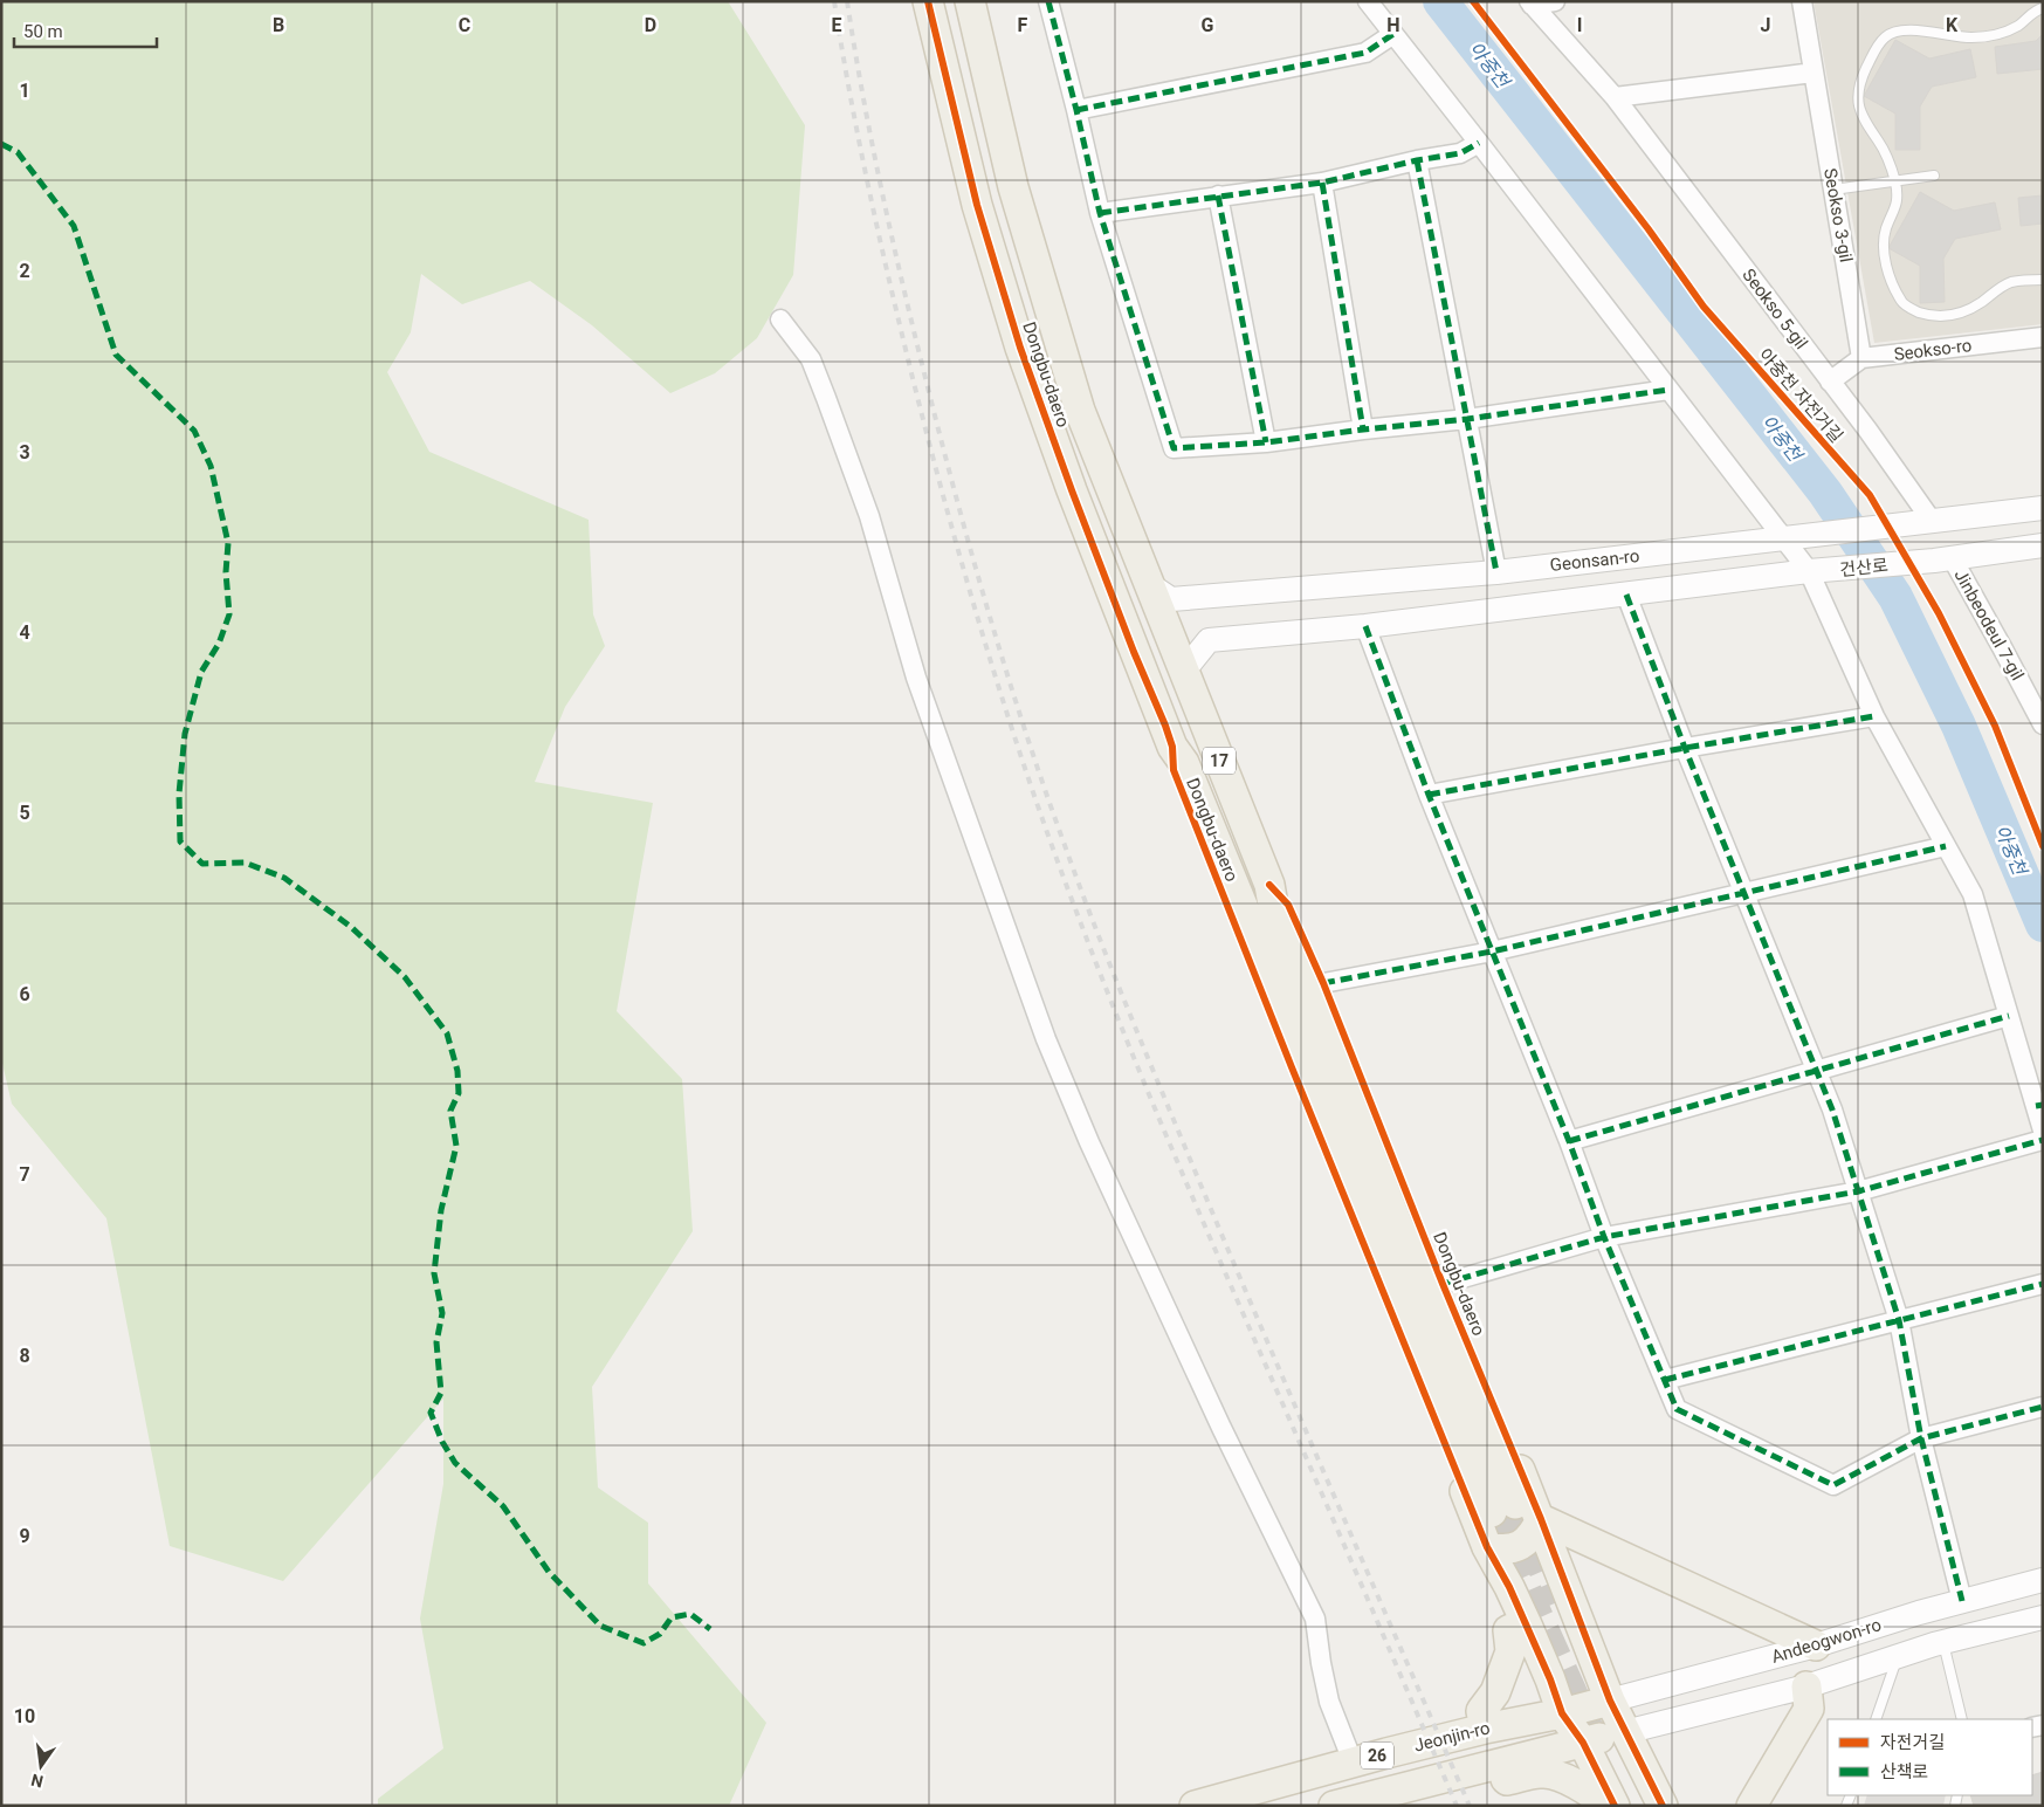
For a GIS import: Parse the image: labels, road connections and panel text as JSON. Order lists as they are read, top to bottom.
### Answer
{
  "streets": {
    "main road": [
      "Dongbu-daero",
      "17",
      "Jeonjin-ro",
      "26"
    ],
    "street": [
      "Seokso 3-gil",
      "Seokso 5-gil",
      "Seokso-ro",
      "Geonsan-ro",
      "건산로",
      "Jinbeodeul 7-gil",
      "Andeogwon-ro"
    ],
    "cycle path": ["아중천 자전거길"]
  },
  "crossings": [
    ["Seokso 3-gil", "Seokso-ro"],
    ["Seokso 5-gil", "Seokso-ro"],
    ["Seokso 5-gil", "Geonsan-ro"],
    ["Dongbu-daero", "Geonsan-ro"],
    ["Dongbu-daero", "Andeogwon-ro"],
    ["Dongbu-daero", "Jeonjin-ro"],
    ["Geonsan-ro", "건산로"],
    ["건산로", "Jinbeodeul 7-gil"],
    ["Andeogwon-ro", "Jeonjin-ro"]
  ],
  "water": ["아중천"],
  "legend": ["자전거길", "산책로"],
  "scale_bar": "50 m",
  "north": "bottom",
  "grid": {
    "columns": [
      "B",
      "C",
      "D",
      "E",
      "F",
      "G",
      "H",
      "I",
      "J",
      "K"
    ],
    "rows": [
      "1",
      "2",
      "3",
      "4",
      "5",
      "6",
      "7",
      "8",
      "9",
      "10"
    ]
  }
}
